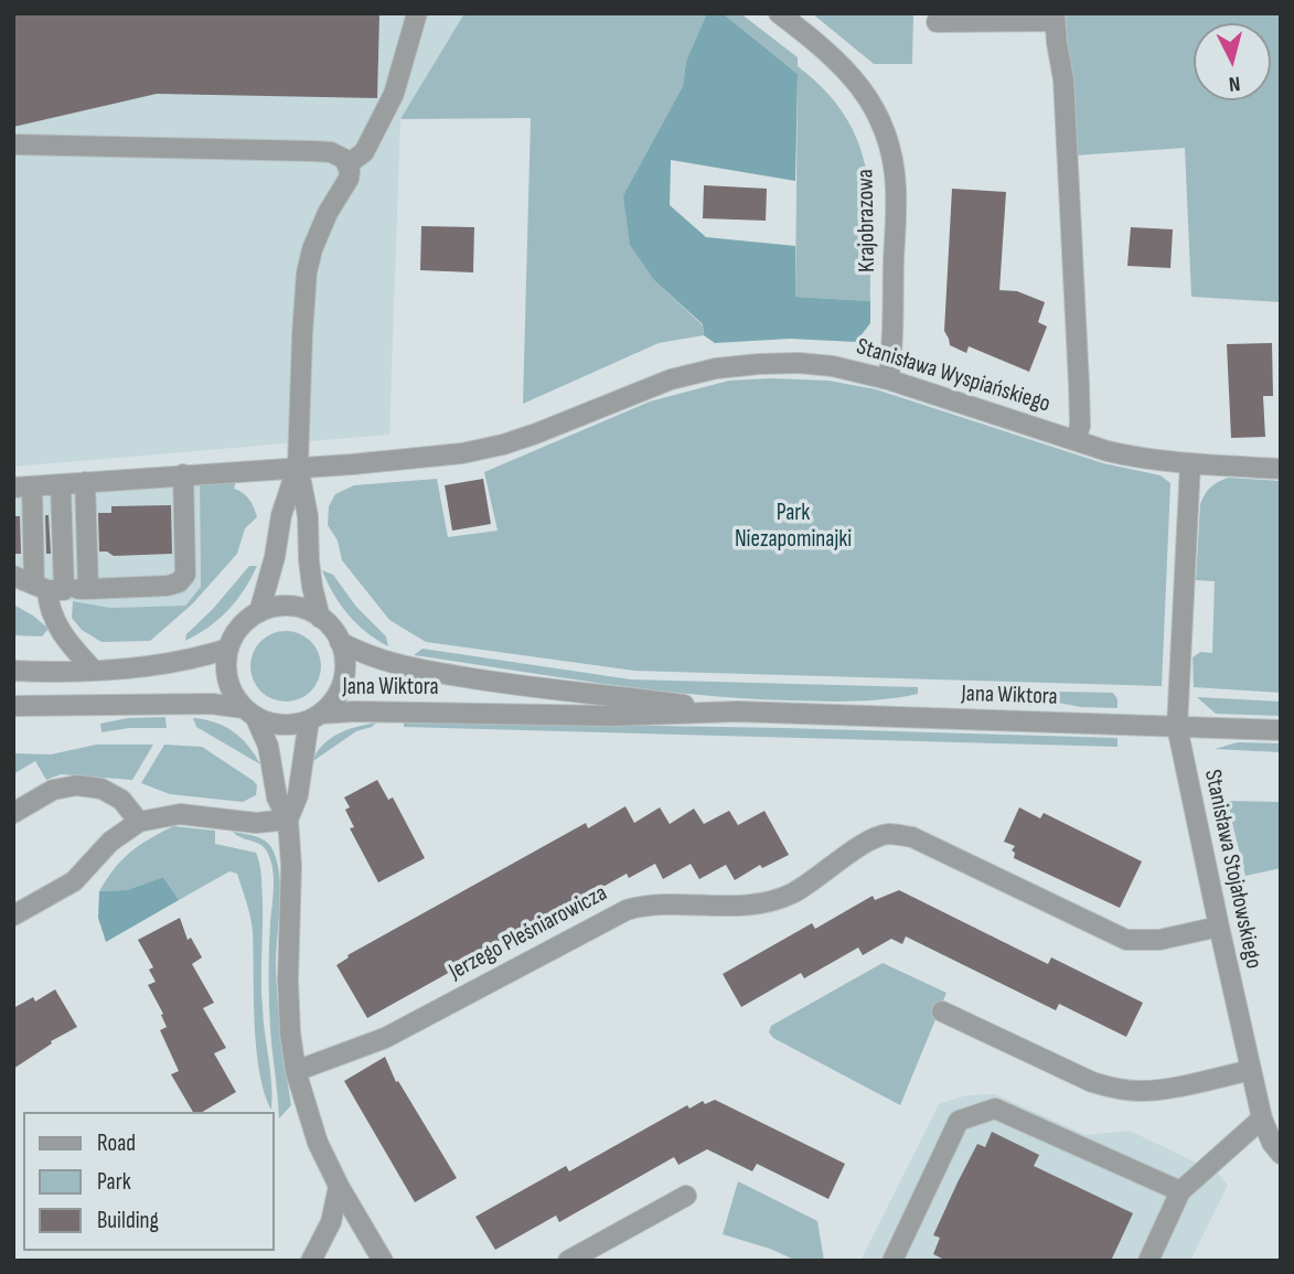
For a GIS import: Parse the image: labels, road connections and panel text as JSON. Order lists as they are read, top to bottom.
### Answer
{
  "streets": {
    "street": [
      "Krajobrazowa",
      "Stanisława Wyspiańskiego",
      "Jana Wiktora",
      "Stanisława Stojałowskiego",
      "Jerzego Pleśniarowicza"
    ]
  },
  "crossings": [
    ["Krajobrazowa", "Stanisława Wyspiańskiego"],
    ["Stanisława Wyspiańskiego", "Stanisława Stojałowskiego"],
    ["Jana Wiktora", "Stanisława Stojałowskiego"],
    ["Stanisława Stojałowskiego", "Jerzego Pleśniarowicza"]
  ],
  "parks": ["Park Niezapominajki"],
  "legend": ["Road", "Park", "Building"],
  "north": "bottom"
}
